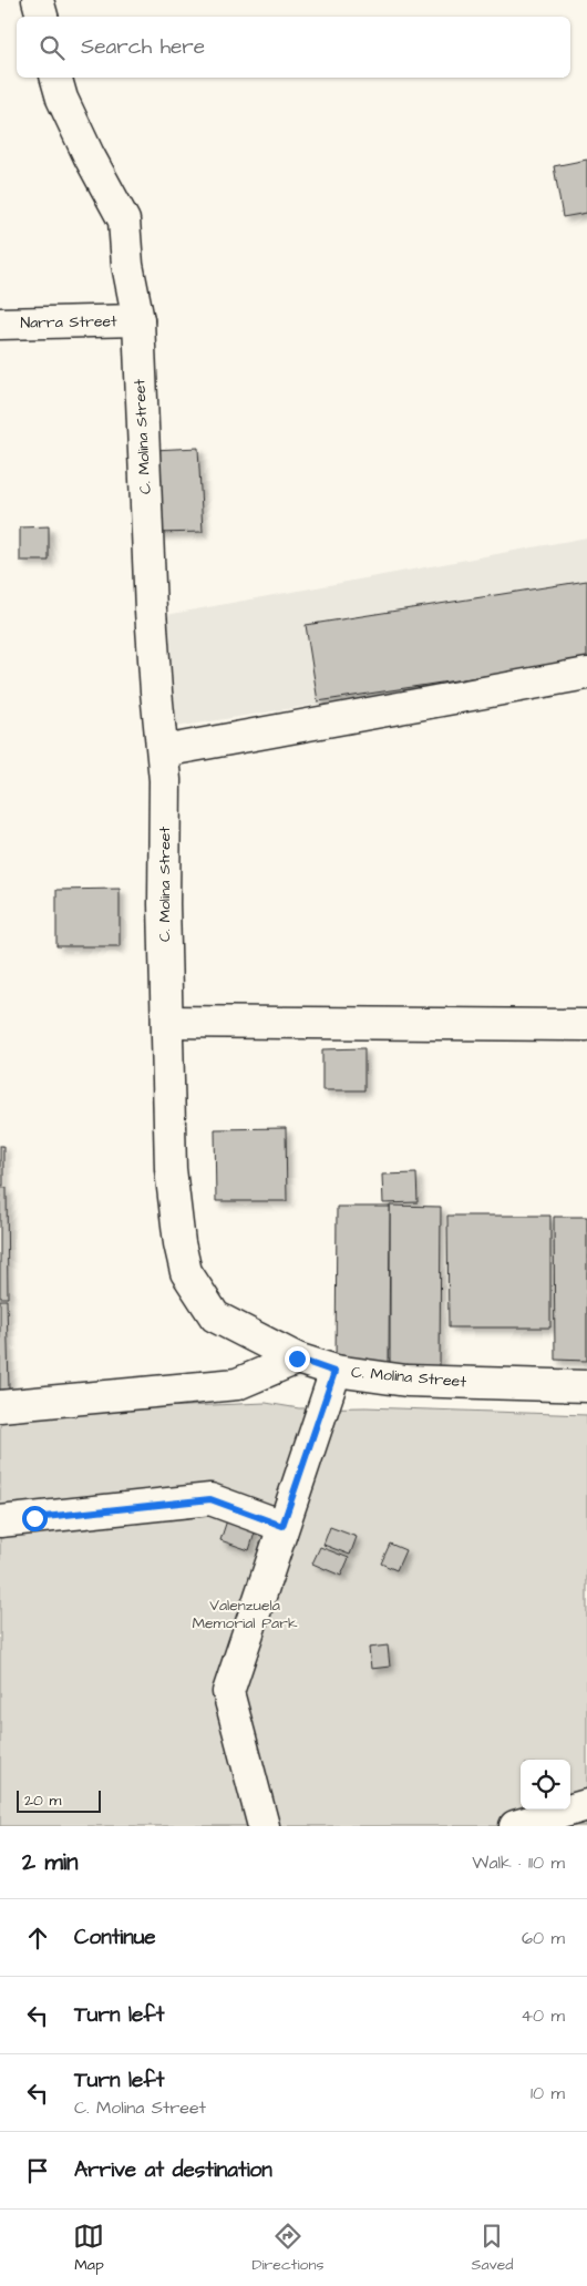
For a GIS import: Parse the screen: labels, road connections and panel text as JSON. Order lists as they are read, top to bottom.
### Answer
{
  "streets": {
    "street": ["Narra Street", "C. Molina Street"]
  },
  "crossings": [
    ["Narra Street", "C. Molina Street"]
  ],
  "parks": ["Valenzuela Memorial Park"],
  "scale_bar": "20 m",
  "page": {
    "search": "Search here",
    "scale": "20 m",
    "heading": ["2 min", "Walk · 110 m"],
    "list": [
      ["Continue", "60 m"],
      ["Turn left", "40 m"],
      ["Turn left", "C. Molina Street", "10 m"],
      "Arrive at destination"
    ],
    "nav": ["Map", "Directions", "Saved"]
  }
}
